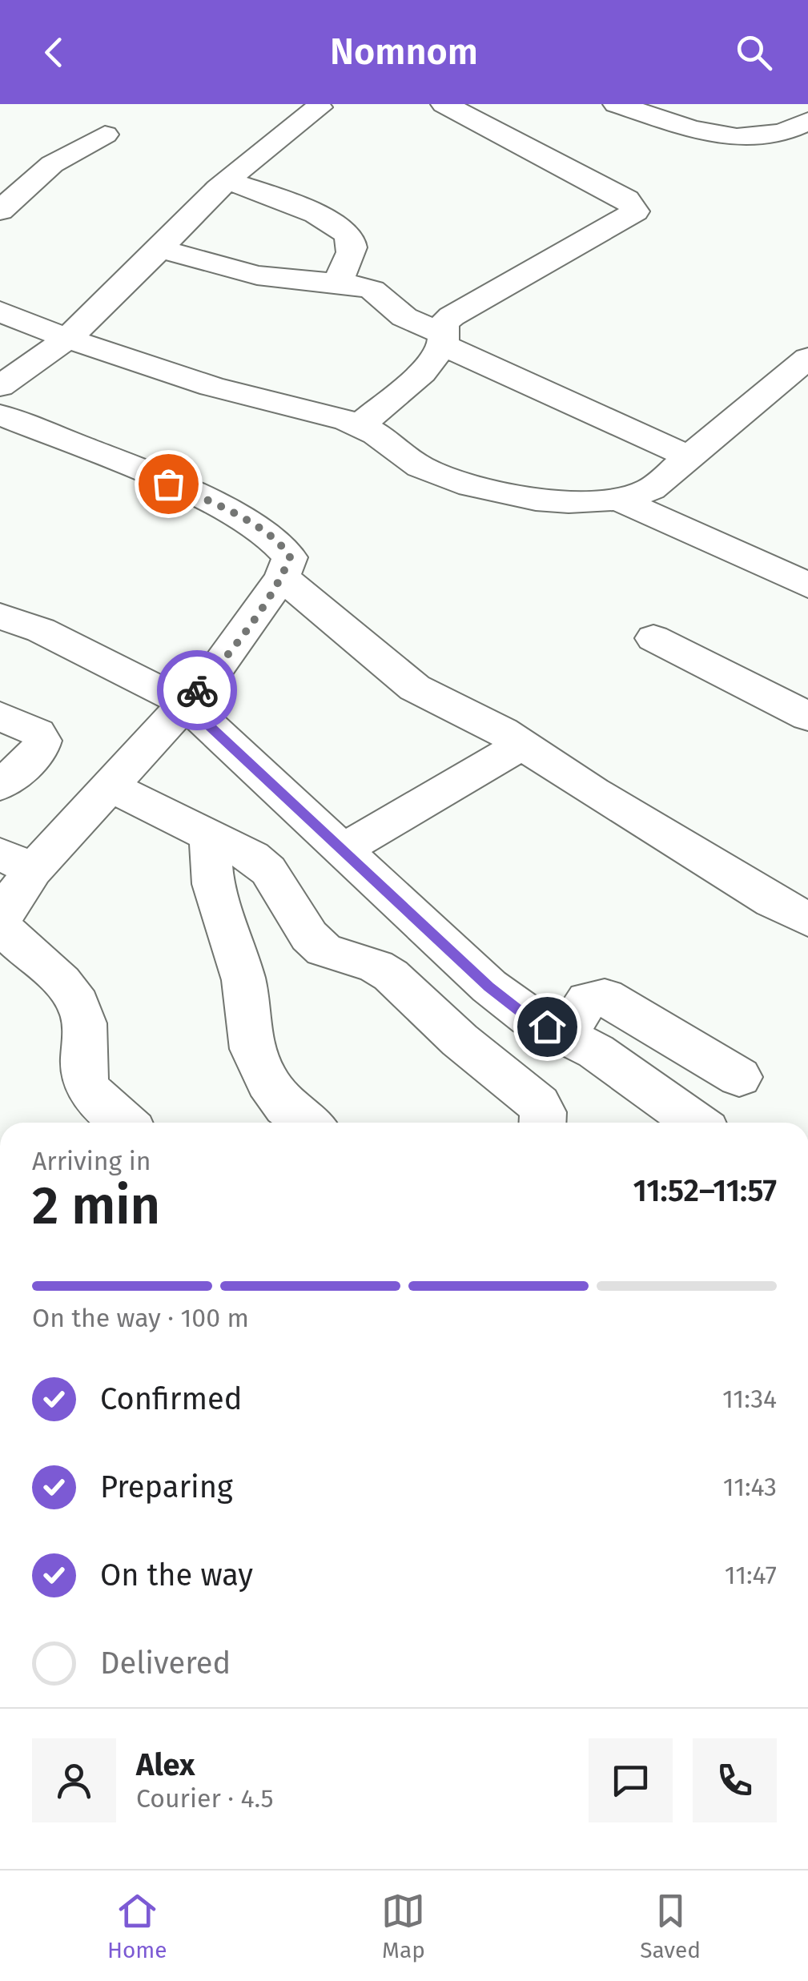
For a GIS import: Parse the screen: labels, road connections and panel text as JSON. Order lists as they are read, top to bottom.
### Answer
{
  "page": {
    "header": "Nomnom",
    "heading": ["2 min", "Arriving in", "11:52–11:57"],
    "panel": ["Alex", "Courier · 4.5"],
    "bar": "On the way · 100 m",
    "list": [
      ["Confirmed", "11:34"],
      ["Preparing", "11:43"],
      ["On the way", "11:47"],
      "Delivered"
    ],
    "tabs": ["Home", "Map", "Saved"]
  }
}
